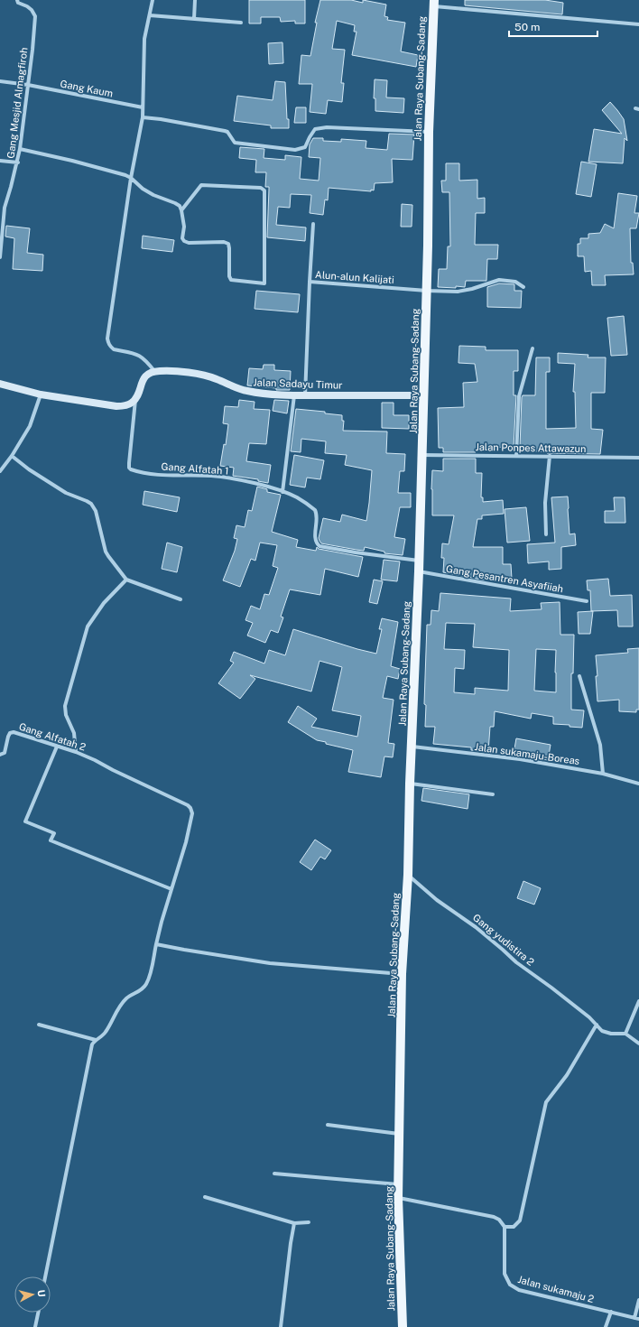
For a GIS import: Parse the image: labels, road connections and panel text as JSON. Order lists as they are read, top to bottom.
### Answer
{
  "streets": {
    "main road": ["Jalan Raya Subang-Sadang"],
    "street": [
      "Gang Kaum",
      "Gang Mesjid Almagfiroh",
      "Alun-alun Kalijati",
      "Jalan Sadayu Timur",
      "Jalan Ponpes Attawazun",
      "Gang Alfatah 1",
      "Gang Pesantren Asyafiiah",
      "Gang Alfatah 2",
      "Jalan sukamaju-Boreas",
      "Gang yudistira 2",
      "Jalan sukamaju 2"
    ]
  },
  "crossings": [
    ["Jalan Raya Subang-Sadang", "Alun-alun Kalijati"],
    ["Jalan Raya Subang-Sadang", "Jalan Sadayu Timur"],
    ["Jalan Raya Subang-Sadang", "Jalan Ponpes Attawazun"],
    ["Jalan Raya Subang-Sadang", "Gang Alfatah 1"],
    ["Jalan Raya Subang-Sadang", "Gang Pesantren Asyafiiah"],
    ["Jalan Raya Subang-Sadang", "Jalan sukamaju-Boreas"],
    ["Jalan Raya Subang-Sadang", "Gang yudistira 2"],
    ["Gang Kaum", "Gang Mesjid Almagfiroh"],
    ["Alun-alun Kalijati", "Jalan Sadayu Timur"]
  ],
  "scale_bar": "50 m",
  "north": "right"
}
